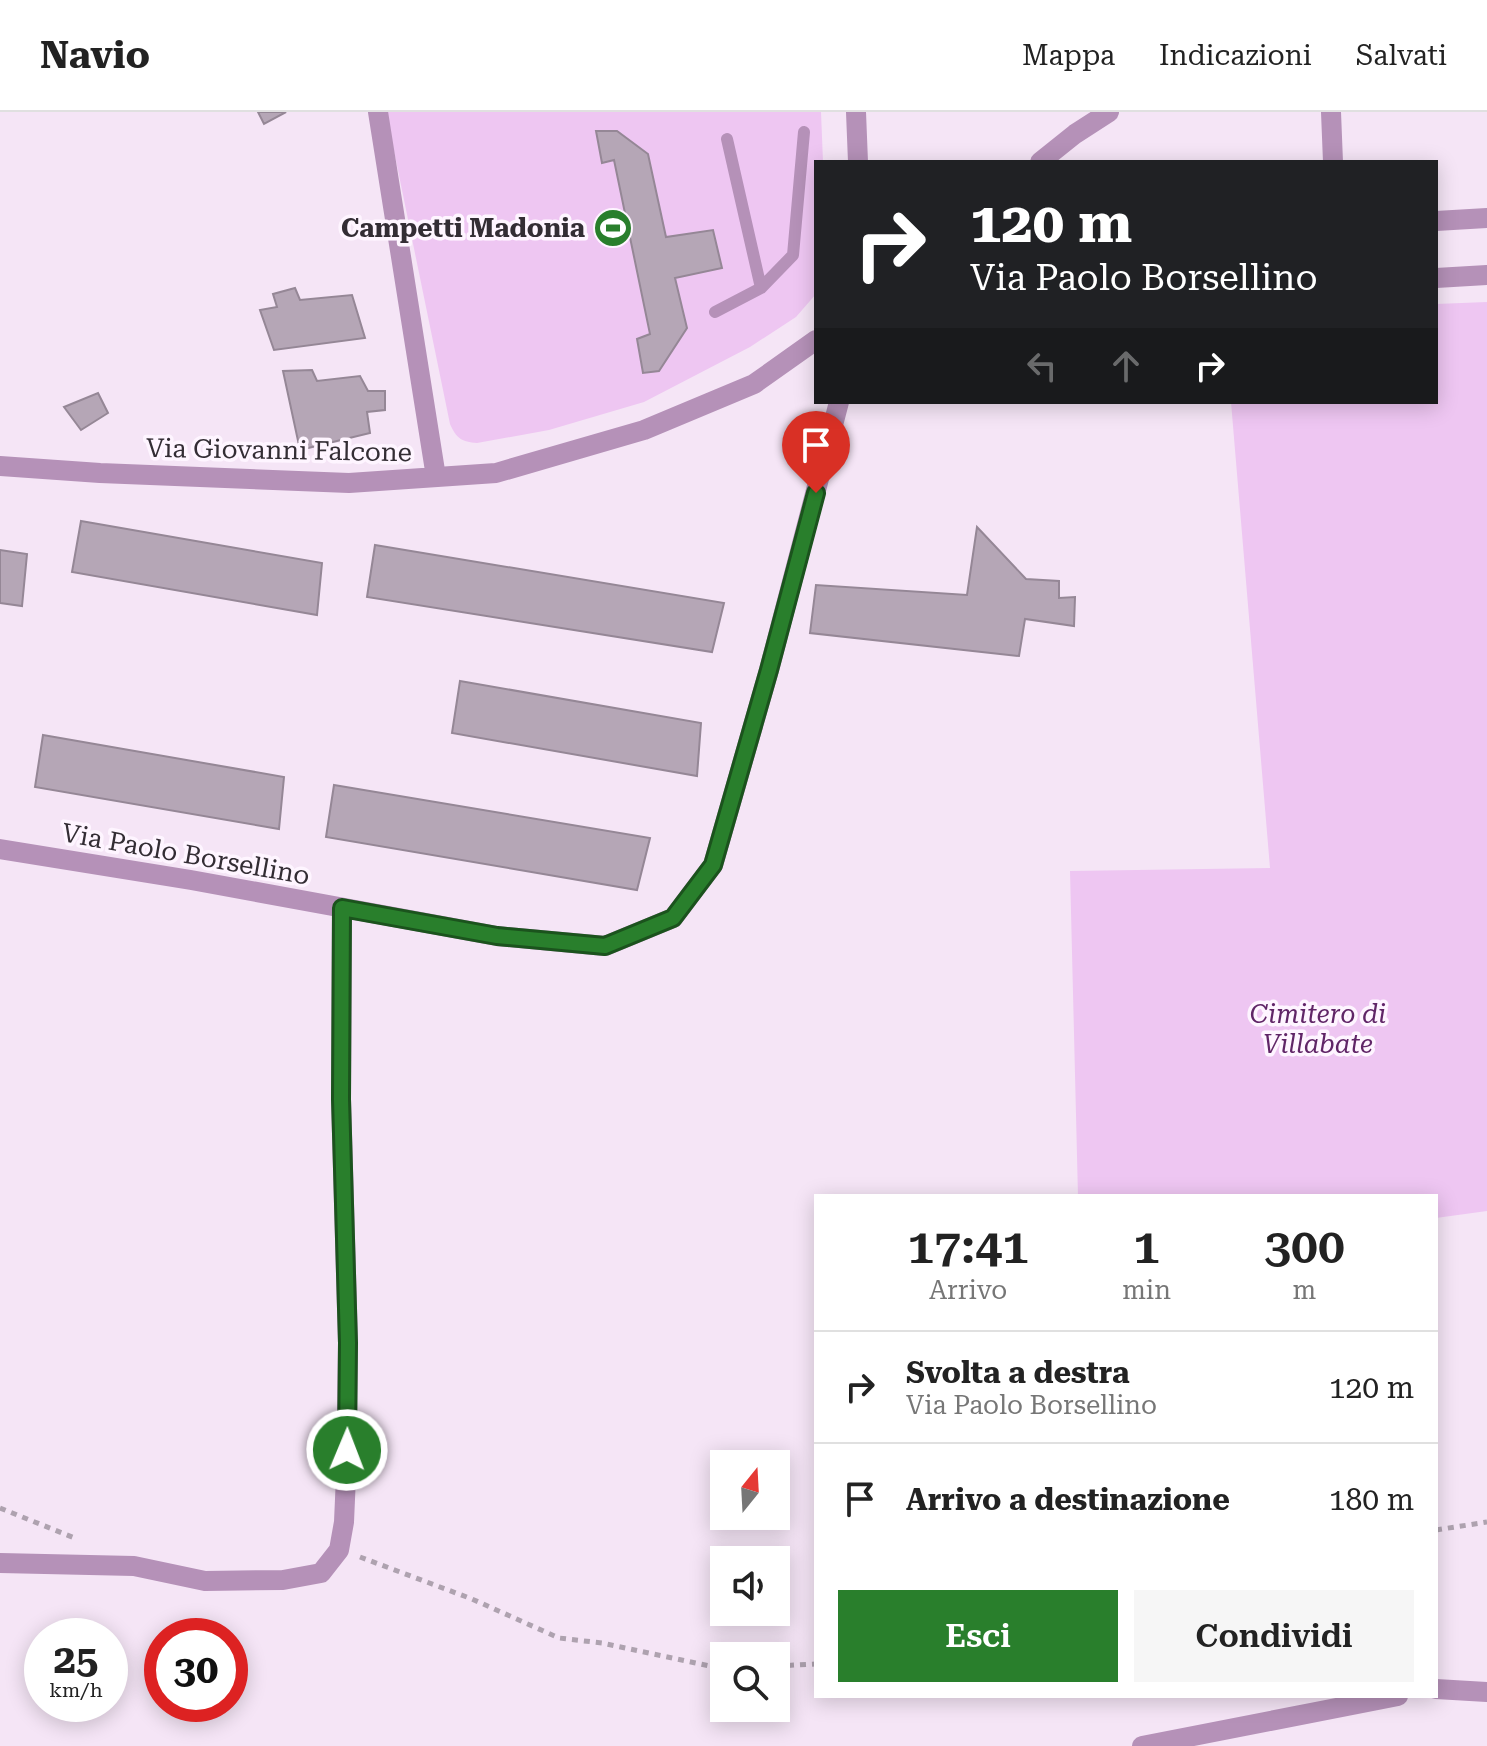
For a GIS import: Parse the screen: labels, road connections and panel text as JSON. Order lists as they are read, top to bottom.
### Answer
{
  "streets": {
    "street": ["Via Giovanni Falcone", "Via Paolo Borsellino"]
  },
  "parks": ["Cimitero di Villabate"],
  "places": {
    "sports": ["Campetti Madonia"]
  },
  "north": "top",
  "page": {
    "header": "Navio",
    "nav": ["Mappa", "Indicazioni", "Salvati"],
    "turn": ["120 m", "Via Paolo Borsellino"],
    "eta": [
      "17:41",
      "Arrivo",
      "1",
      "min",
      "300",
      "m"
    ],
    "list": [
      {
        "name": "Svolta a destra",
        "note": "Via Paolo Borsellino",
        "value": "120 m"
      },
      {
        "name": "Arrivo a destinazione",
        "value": "180 m"
      }
    ],
    "buttons": ["Esci", "Condividi"],
    "speed": "25 km/h",
    "limit": "30"
  }
}
